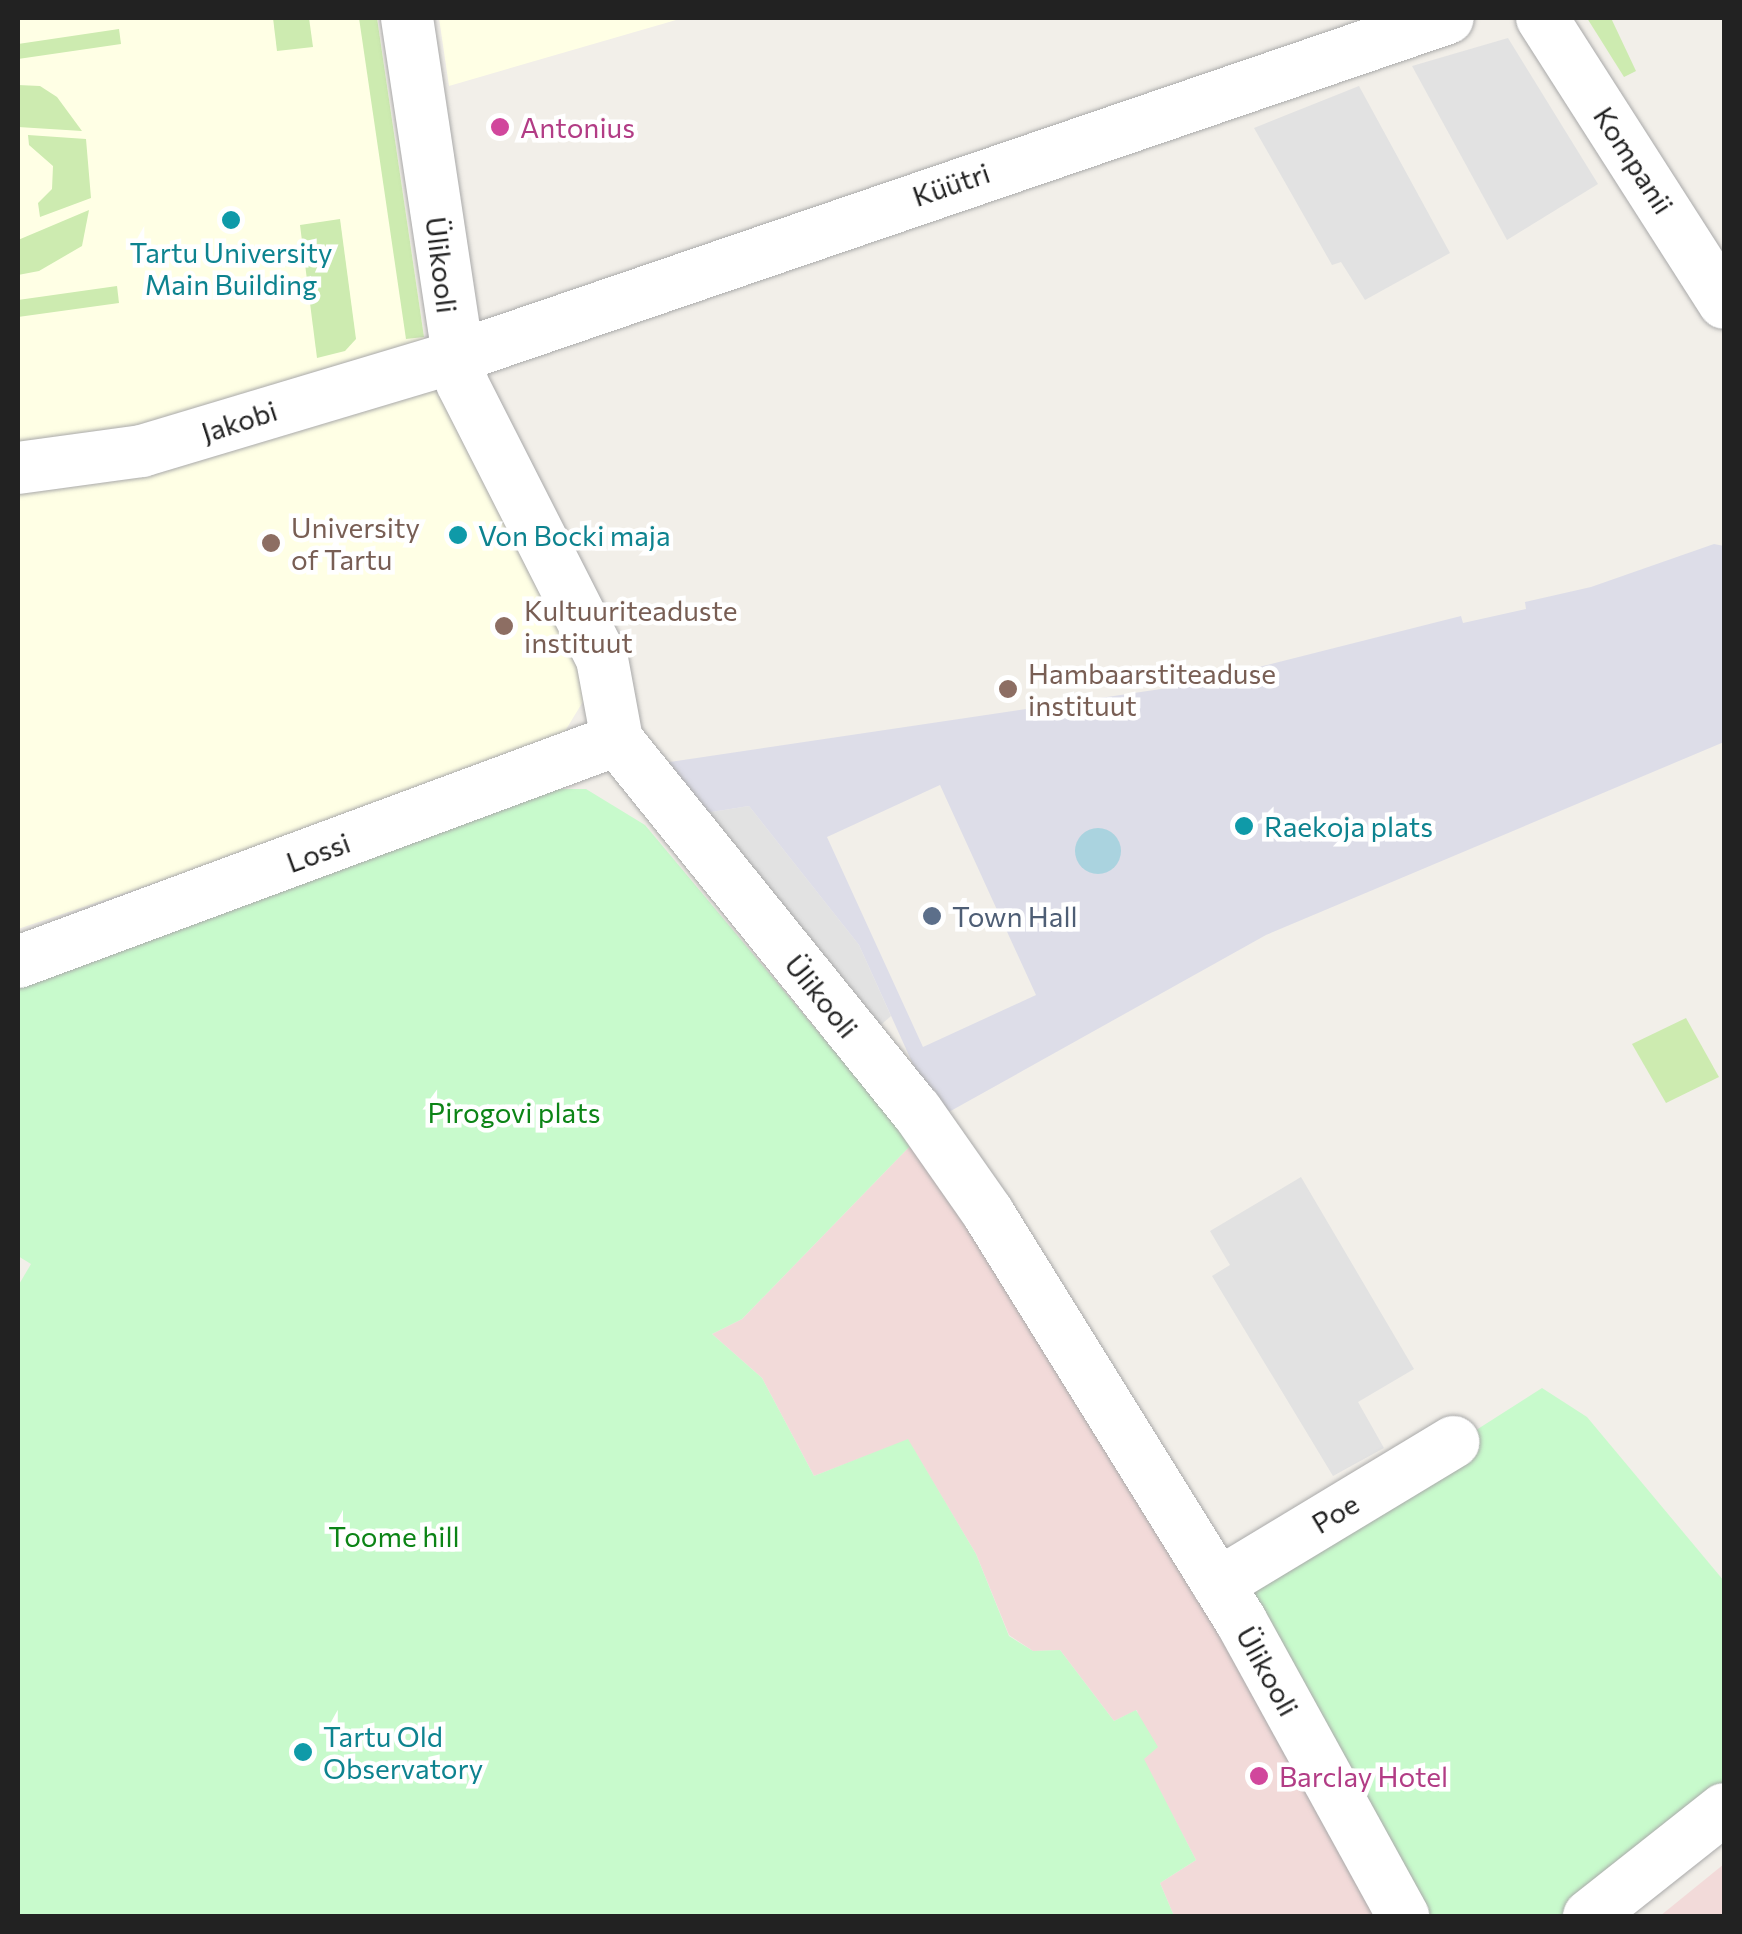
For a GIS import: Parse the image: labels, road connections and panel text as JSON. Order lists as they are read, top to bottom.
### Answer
{
  "streets": {
    "street": [
      "Kompanii",
      "Küütri",
      "Ülikooli",
      "Jakobi",
      "Lossi",
      "Poe"
    ]
  },
  "crossings": [
    ["Küütri", "Ülikooli"],
    ["Küütri", "Jakobi"],
    ["Ülikooli", "Jakobi"],
    ["Ülikooli", "Lossi"],
    ["Ülikooli", "Poe"]
  ],
  "parks": ["Pirogovi plats", "Toome hill"],
  "places": [
    "Antonius",
    "Tartu University Main Building",
    "Von Bocki maja",
    "University of Tartu",
    "Kultuuriteaduste instituut",
    "Hambaarstiteaduse instituut",
    "Raekoja plats",
    "Town Hall",
    "Tartu Old Observatory",
    "Barclay Hotel"
  ]
}
